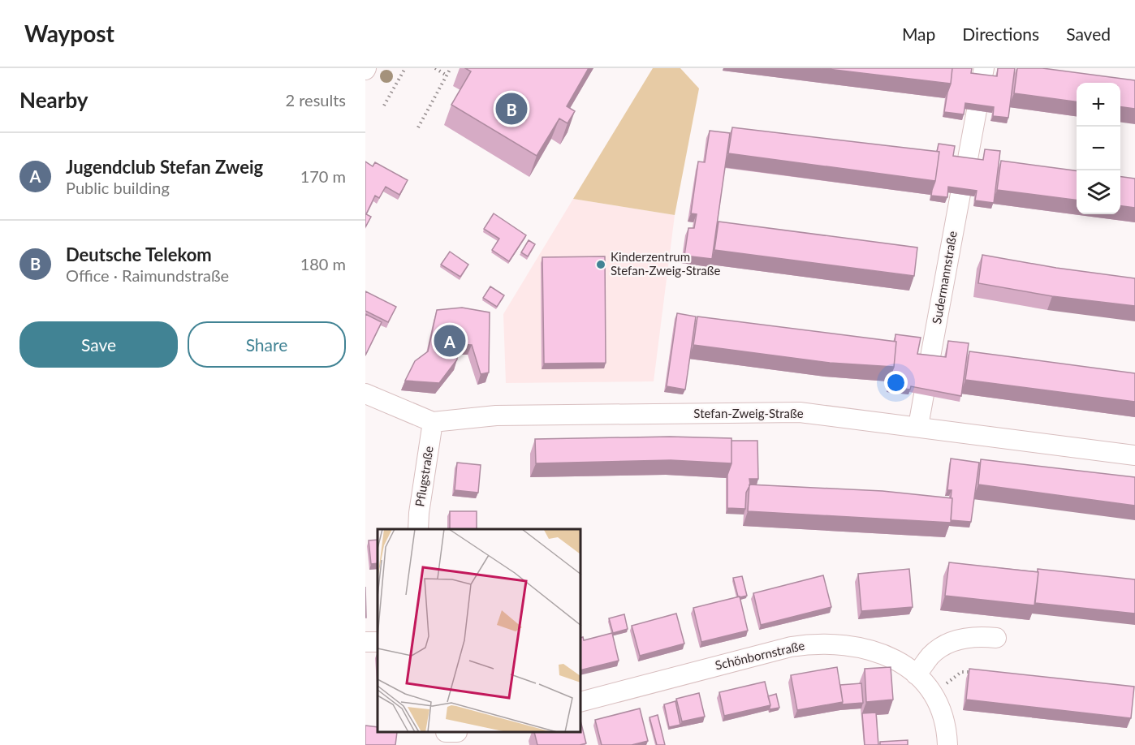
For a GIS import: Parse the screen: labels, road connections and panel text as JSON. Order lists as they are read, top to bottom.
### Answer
{
  "streets": {
    "street": [
      "Sudermannstraße",
      "Stefan-Zweig-Straße",
      "Pflugstraße",
      "Schönbornstraße"
    ]
  },
  "crossings": [
    ["Stefan-Zweig-Straße", "Pflugstraße"]
  ],
  "places": ["Kinderzentrum Stefan-Zweig-Straße"],
  "page": {
    "header": "Waypost",
    "nav": ["Map", "Directions", "Saved"],
    "heading": ["Nearby", "2 results"],
    "map_buttons": ["+", "−"],
    "pins": ["B", "A"],
    "list": [
      {
        "mark": "A",
        "name": "Jugendclub Stefan Zweig",
        "note": "Public building",
        "value": "170 m"
      },
      {
        "mark": "B",
        "name": "Deutsche Telekom",
        "note": "Office · Raimundstraße",
        "value": "180 m"
      }
    ],
    "buttons": ["Save", "Share"]
  }
}
